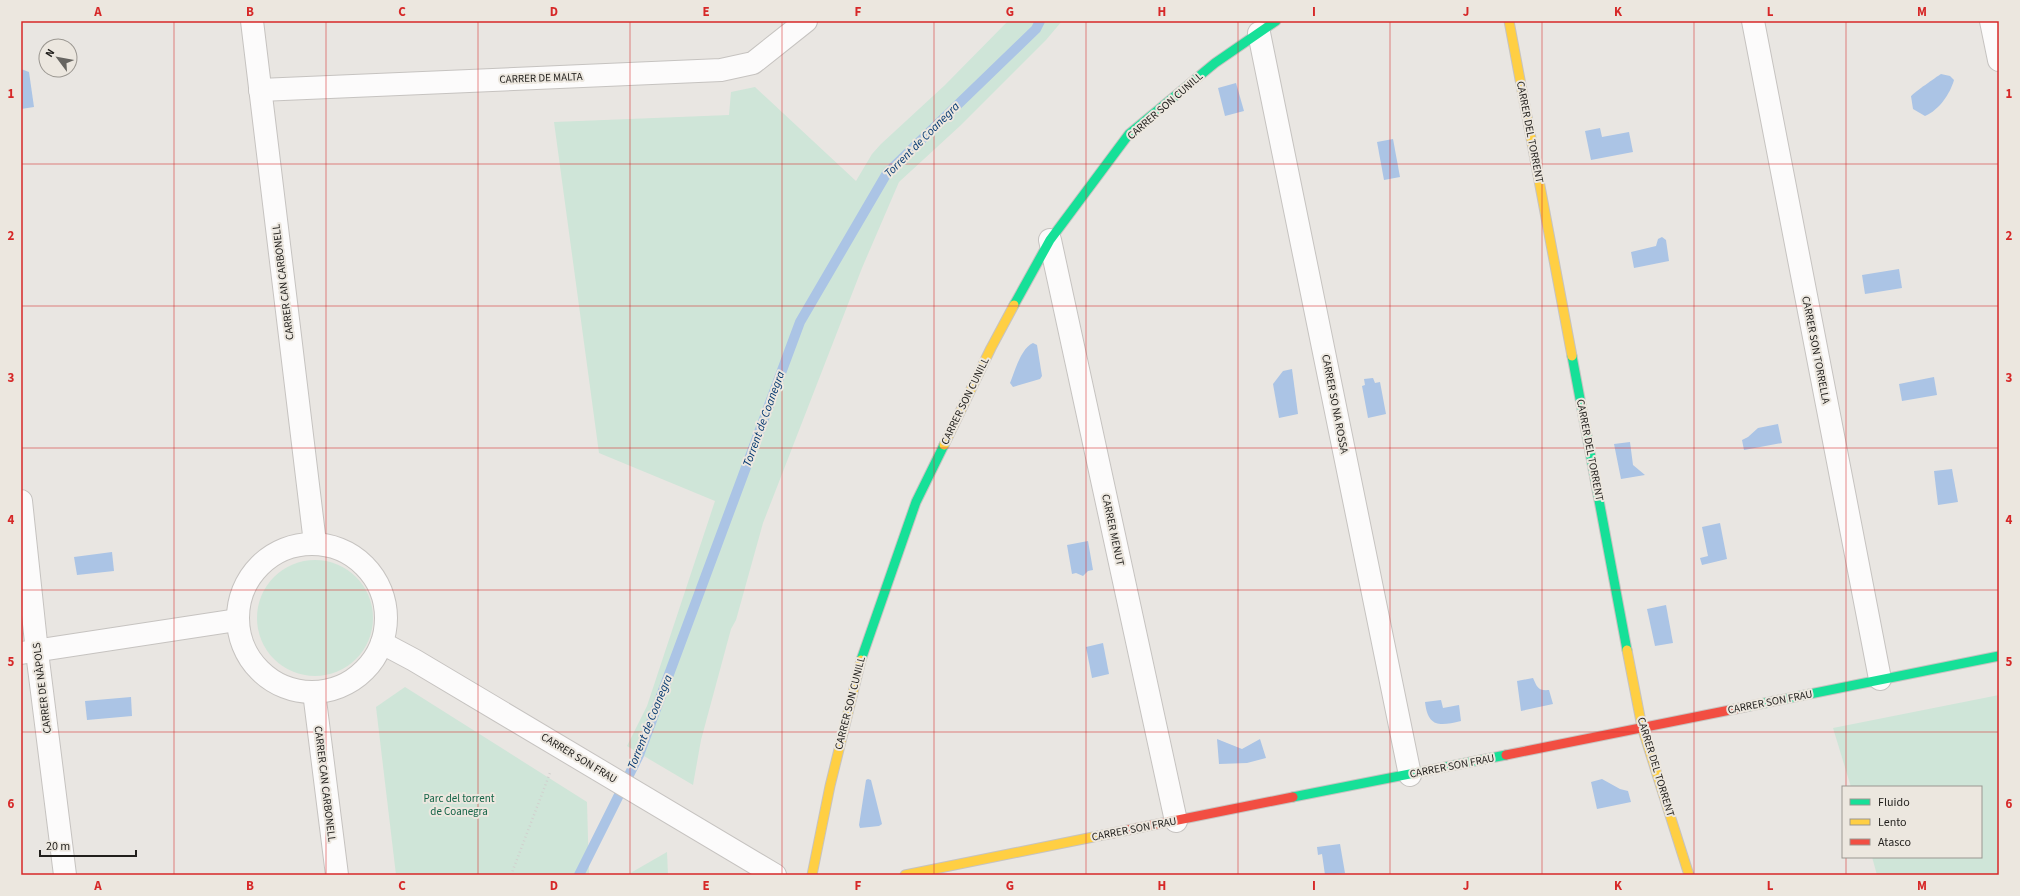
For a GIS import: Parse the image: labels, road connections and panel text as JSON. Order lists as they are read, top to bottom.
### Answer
{
  "streets": {
    "street": [
      "CARRER DE MALTA",
      "CARRER SON CUNILL",
      "CARRER DEL TORRENT",
      "CARRER CAN CARBONELL",
      "CARRER SON TORRELLA",
      "CARRER SO NA ROSSA",
      "CARRER MENUT",
      "CARRER DE NÀPOLS",
      "CARRER SON FRAU"
    ]
  },
  "crossings": [
    ["CARRER DE MALTA", "CARRER CAN CARBONELL"],
    ["CARRER SON CUNILL", "CARRER SO NA ROSSA"],
    ["CARRER SON CUNILL", "CARRER MENUT"],
    ["CARRER DEL TORRENT", "CARRER SON FRAU"],
    ["CARRER SON TORRELLA", "CARRER SON FRAU"],
    ["CARRER SO NA ROSSA", "CARRER SON FRAU"],
    ["CARRER MENUT", "CARRER SON FRAU"]
  ],
  "water": ["Torrent de Coanegra"],
  "parks": ["Parc del torrent de Coanegra"],
  "legend": ["Fluido", "Lento", "Atasco"],
  "scale_bar": "20 m",
  "north": "top left",
  "grid": {
    "columns": [
      "A",
      "B",
      "C",
      "D",
      "E",
      "F",
      "G",
      "H",
      "I",
      "J",
      "K",
      "L",
      "M"
    ],
    "rows": [
      "1",
      "2",
      "3",
      "4",
      "5",
      "6"
    ]
  }
}
